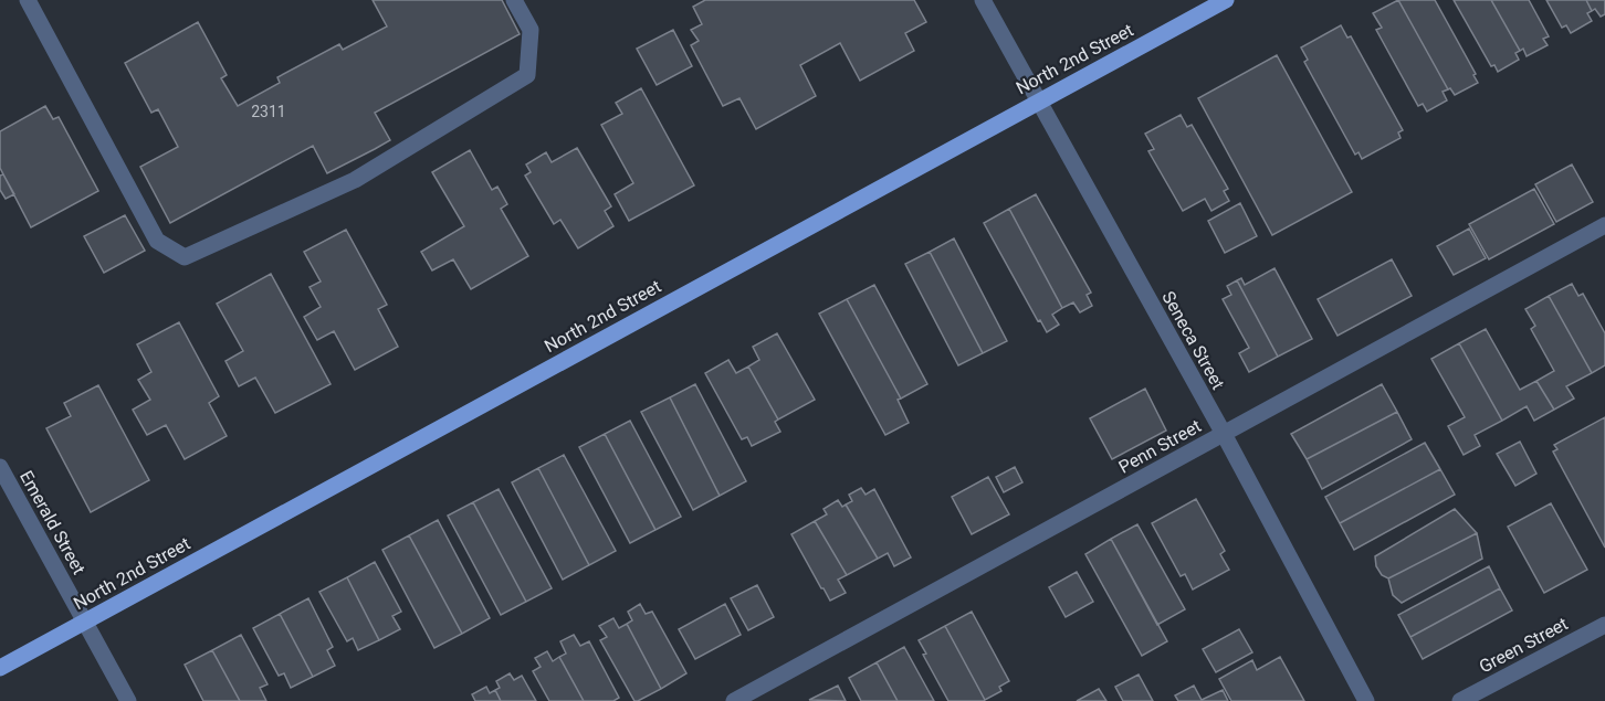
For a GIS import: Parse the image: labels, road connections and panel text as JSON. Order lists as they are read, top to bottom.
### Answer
{
  "streets": {
    "main road": ["North 2nd Street"],
    "street": [
      "Seneca Street",
      "Penn Street",
      "Emerald Street",
      "Green Street"
    ]
  },
  "crossings": [
    ["North 2nd Street", "Seneca Street"],
    ["North 2nd Street", "Emerald Street"],
    ["Seneca Street", "Penn Street"]
  ],
  "house_numbers": ["2311"]
}
